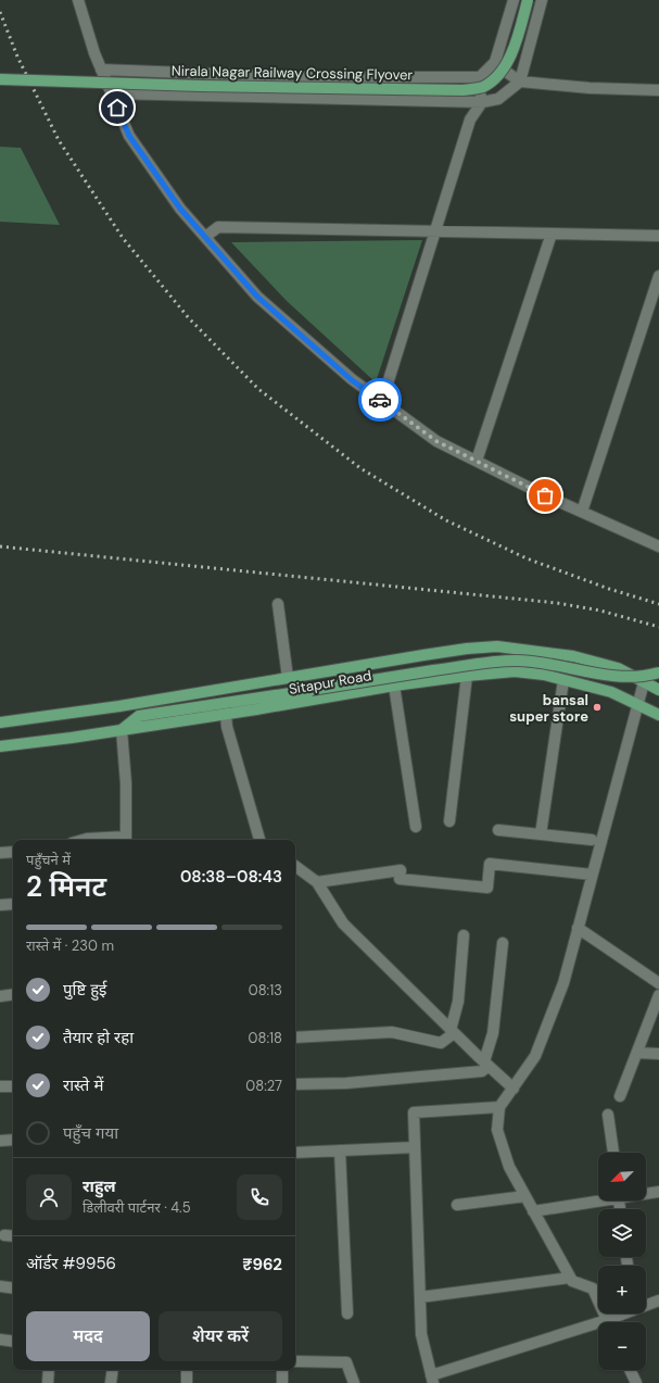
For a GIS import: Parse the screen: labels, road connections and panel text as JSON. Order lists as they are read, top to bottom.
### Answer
{
  "streets": {
    "main road": ["Nirala Nagar Railway Crossing Flyover", "Sitapur Road"]
  },
  "places": ["bansal super store"],
  "north": "bottom left",
  "page": {
    "heading": ["2 मिनट", "पहुँचने में", "08:38–08:43"],
    "panel": [
      "राहुल",
      "डिलीवरी पार्टनर · 4.5",
      "ऑर्डर #9956",
      "₹962"
    ],
    "bar": "रास्ते में · 230 m",
    "list": [
      ["पुष्टि हुई", "08:13"],
      ["तैयार हो रहा", "08:18"],
      ["रास्ते में", "08:27"],
      "पहुँच गया"
    ],
    "map_buttons": ["+", "−"],
    "buttons": ["मदद", "शेयर करें"]
  }
}
